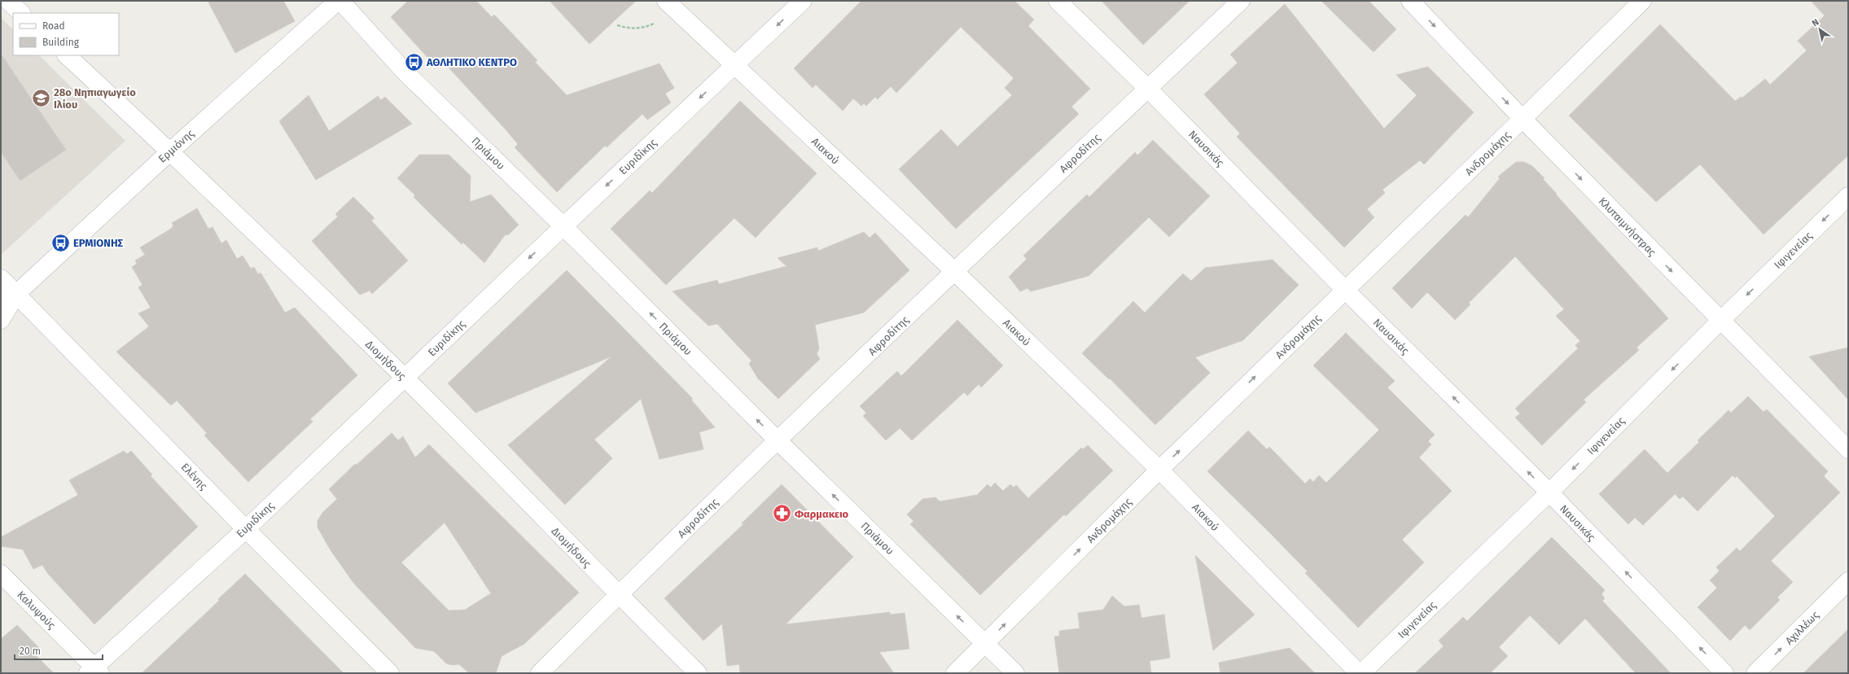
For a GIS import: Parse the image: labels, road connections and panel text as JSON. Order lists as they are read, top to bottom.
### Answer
{
  "streets": {
    "street": [
      "Ερμιόνης",
      "Ναυσικάς",
      "Αιακού",
      "Πριάμου",
      "Αφροδίτης",
      "Ανδρομάχης",
      "Ευριδίκης",
      "Κλυταιμνήστρας",
      "Ιφιγενείας",
      "Διομήδους",
      "Ελένης",
      "Καλυψούς",
      "Αχιλλέως"
    ]
  },
  "crossings": [
    ["Ερμιόνης", "Πριάμου"],
    ["Ερμιόνης", "Διομήδους"],
    ["Ερμιόνης", "Ελένης"],
    ["Ναυσικάς", "Αφροδίτης"],
    ["Ναυσικάς", "Ανδρομάχης"],
    ["Ναυσικάς", "Ιφιγενείας"],
    ["Αιακού", "Αφροδίτης"],
    ["Αιακού", "Ανδρομάχης"],
    ["Αιακού", "Ευριδίκης"],
    ["Πριάμου", "Αφροδίτης"],
    ["Πριάμου", "Ανδρομάχης"],
    ["Πριάμου", "Ευριδίκης"],
    ["Αφροδίτης", "Διομήδους"],
    ["Ανδρομάχης", "Κλυταιμνήστρας"],
    ["Ευριδίκης", "Διομήδους"],
    ["Ευριδίκης", "Ελένης"],
    ["Ευριδίκης", "Καλυψούς"],
    ["Κλυταιμνήστρας", "Ιφιγενείας"]
  ],
  "one_way": [
    "Ναυσικάς",
    "Πριάμου",
    "Ανδρομάχης",
    "Ευριδίκης",
    "Κλυταιμνήστρας",
    "Ιφιγενείας",
    "Αχιλλέως"
  ],
  "places": {
    "bus stop": ["ΑΘΛΗΤΙΚΟ ΚΕΝΤΡΟ", "ΕΡΜΙΟΝΗΣ"],
    "school or university": ["28ο Νηπιαγωγείο Ιλίου"],
    "pharmacy": ["Φαρμακειο"]
  },
  "legend": ["Road", "Building"],
  "scale_bar": "20 m",
  "north": "top left"
}
